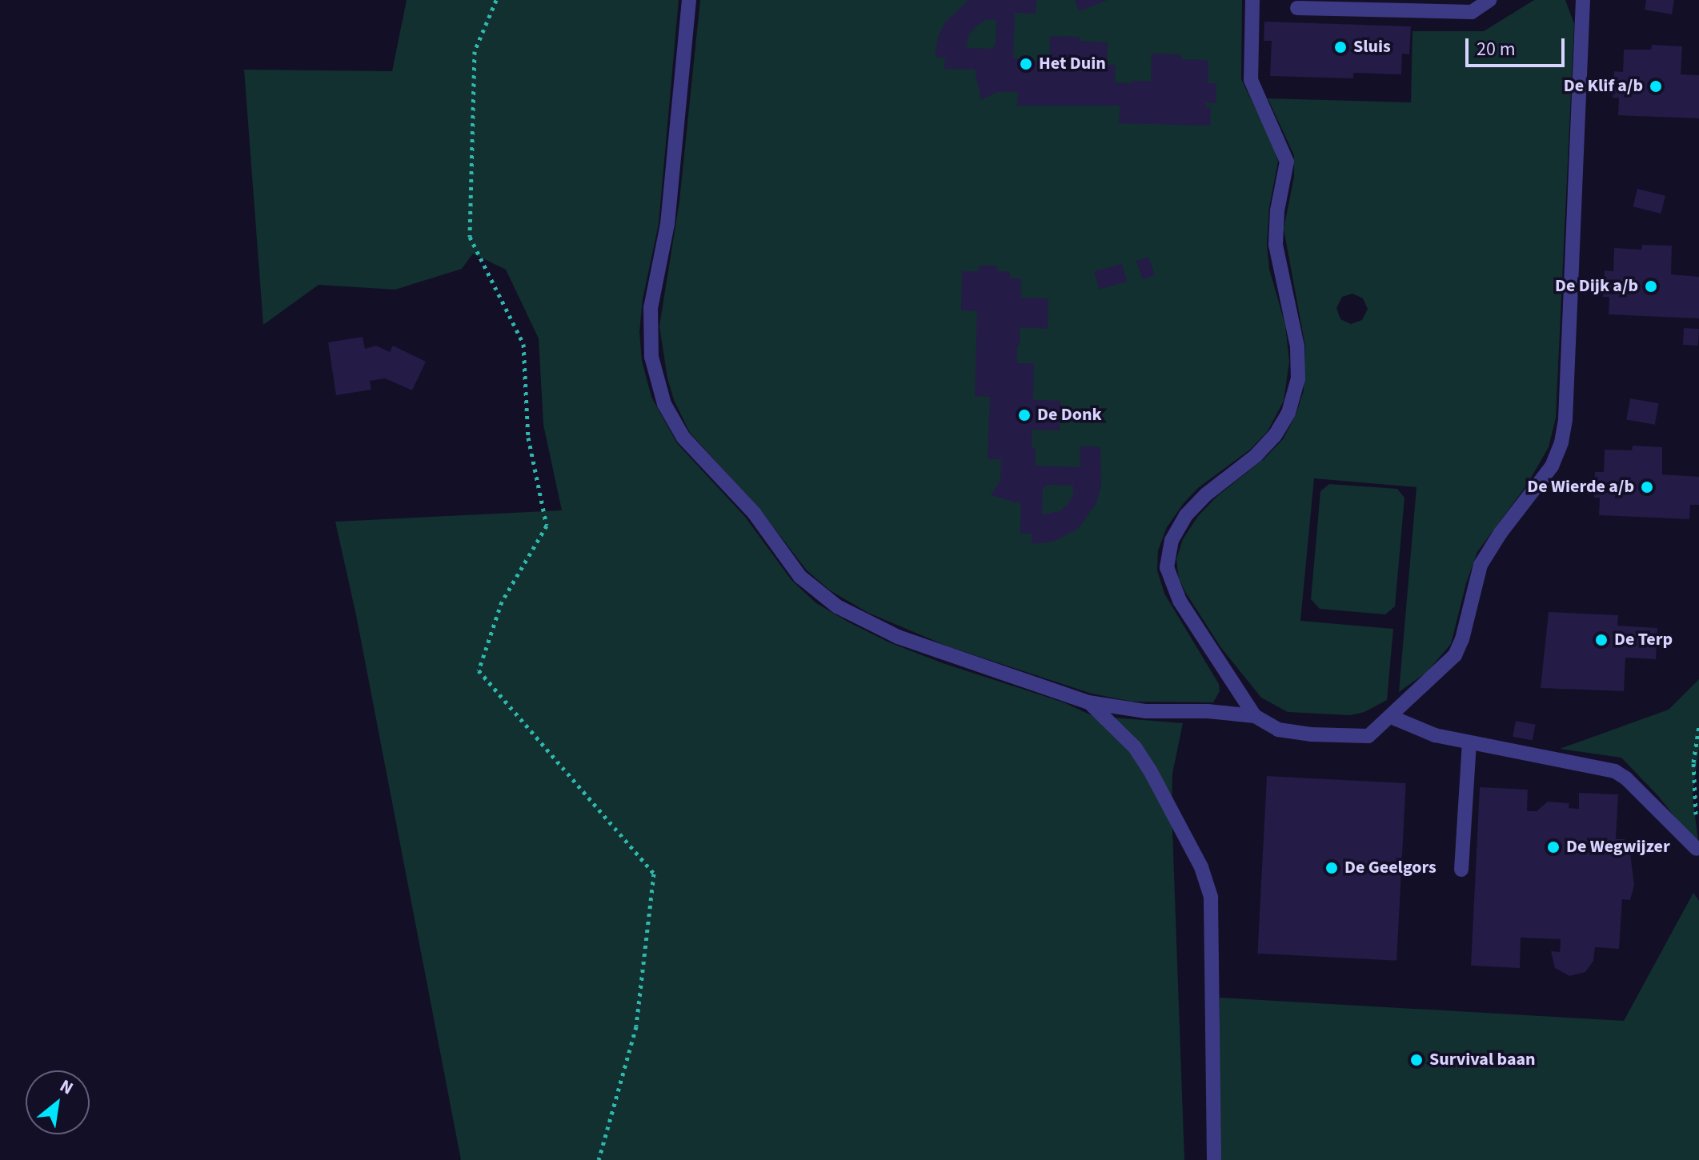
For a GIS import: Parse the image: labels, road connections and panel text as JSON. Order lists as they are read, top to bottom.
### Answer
{
  "places": [
    "Sluis",
    "Het Duin",
    "De Klif a/b",
    "De Dijk a/b",
    "De Donk",
    "De Wierde a/b",
    "De Terp",
    "De Wegwijzer",
    "De Geelgors",
    "Survival baan"
  ],
  "scale_bar": "20 m",
  "north": "top right"
}
